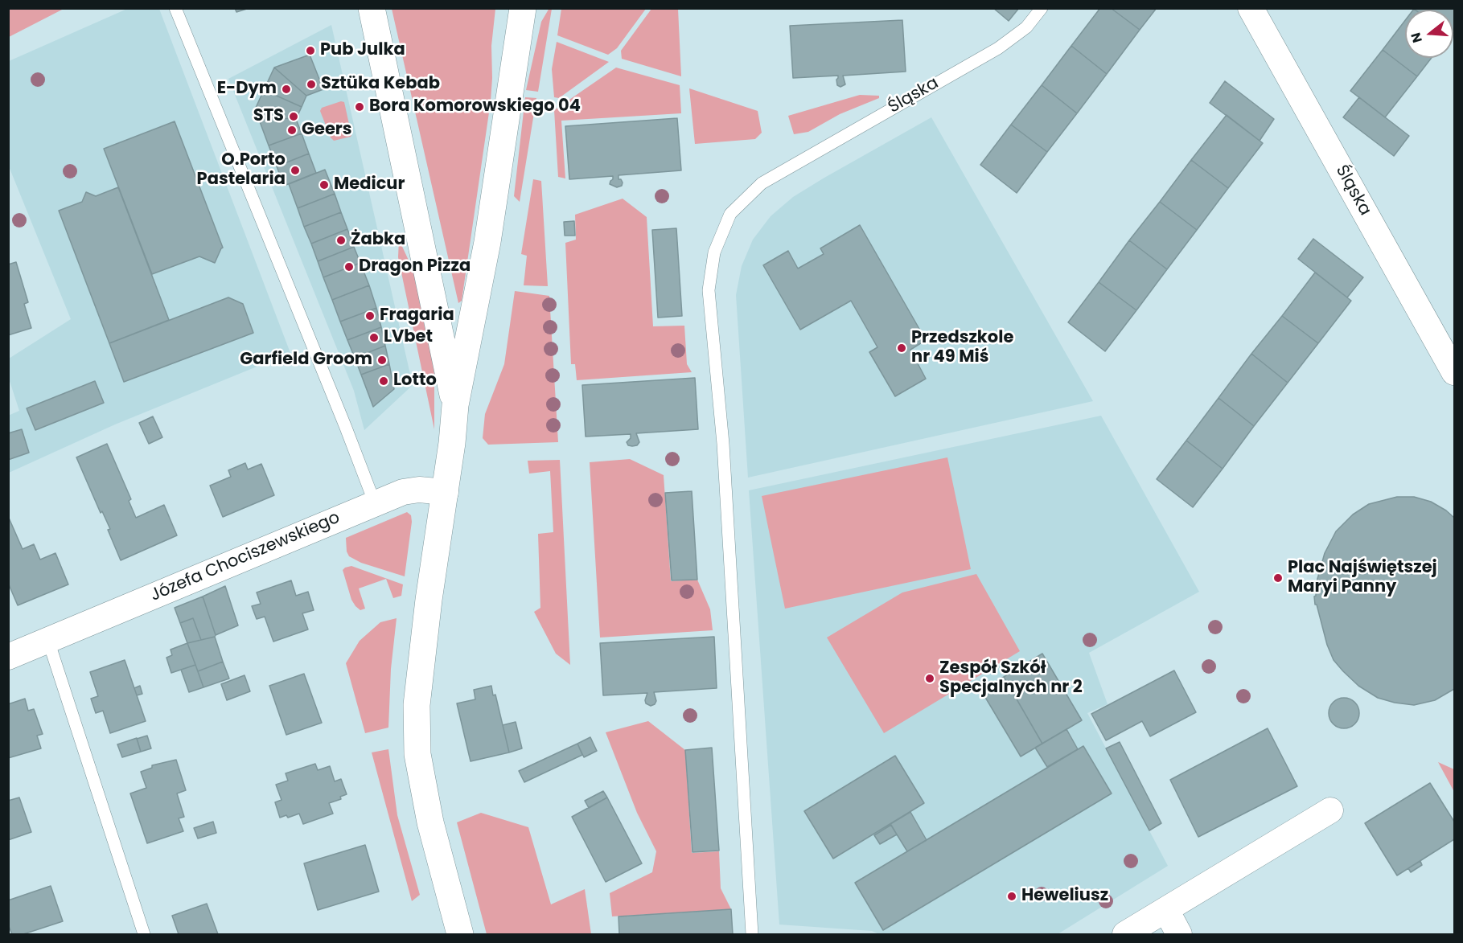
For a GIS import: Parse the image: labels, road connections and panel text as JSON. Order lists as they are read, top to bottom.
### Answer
{
  "streets": {
    "street": ["Śląska", "Józefa Chociszewskiego"]
  },
  "places": [
    "Pub Julka",
    "Sztüka Kebab",
    "E-Dym",
    "Bora Komorowskiego 04",
    "STS",
    "Geers",
    "O.Porto Pastelaria",
    "Medicur",
    "Żabka",
    "Dragon Pizza",
    "Fragaria",
    "LVbet",
    "Przedszkole nr 49 Miś",
    "Garfield Groom",
    "Lotto",
    "Plac Najświętszej Maryi Panny",
    "Zespół Szkół Specjalnych nr 2",
    "Heweliusz"
  ],
  "north": "left"
}
